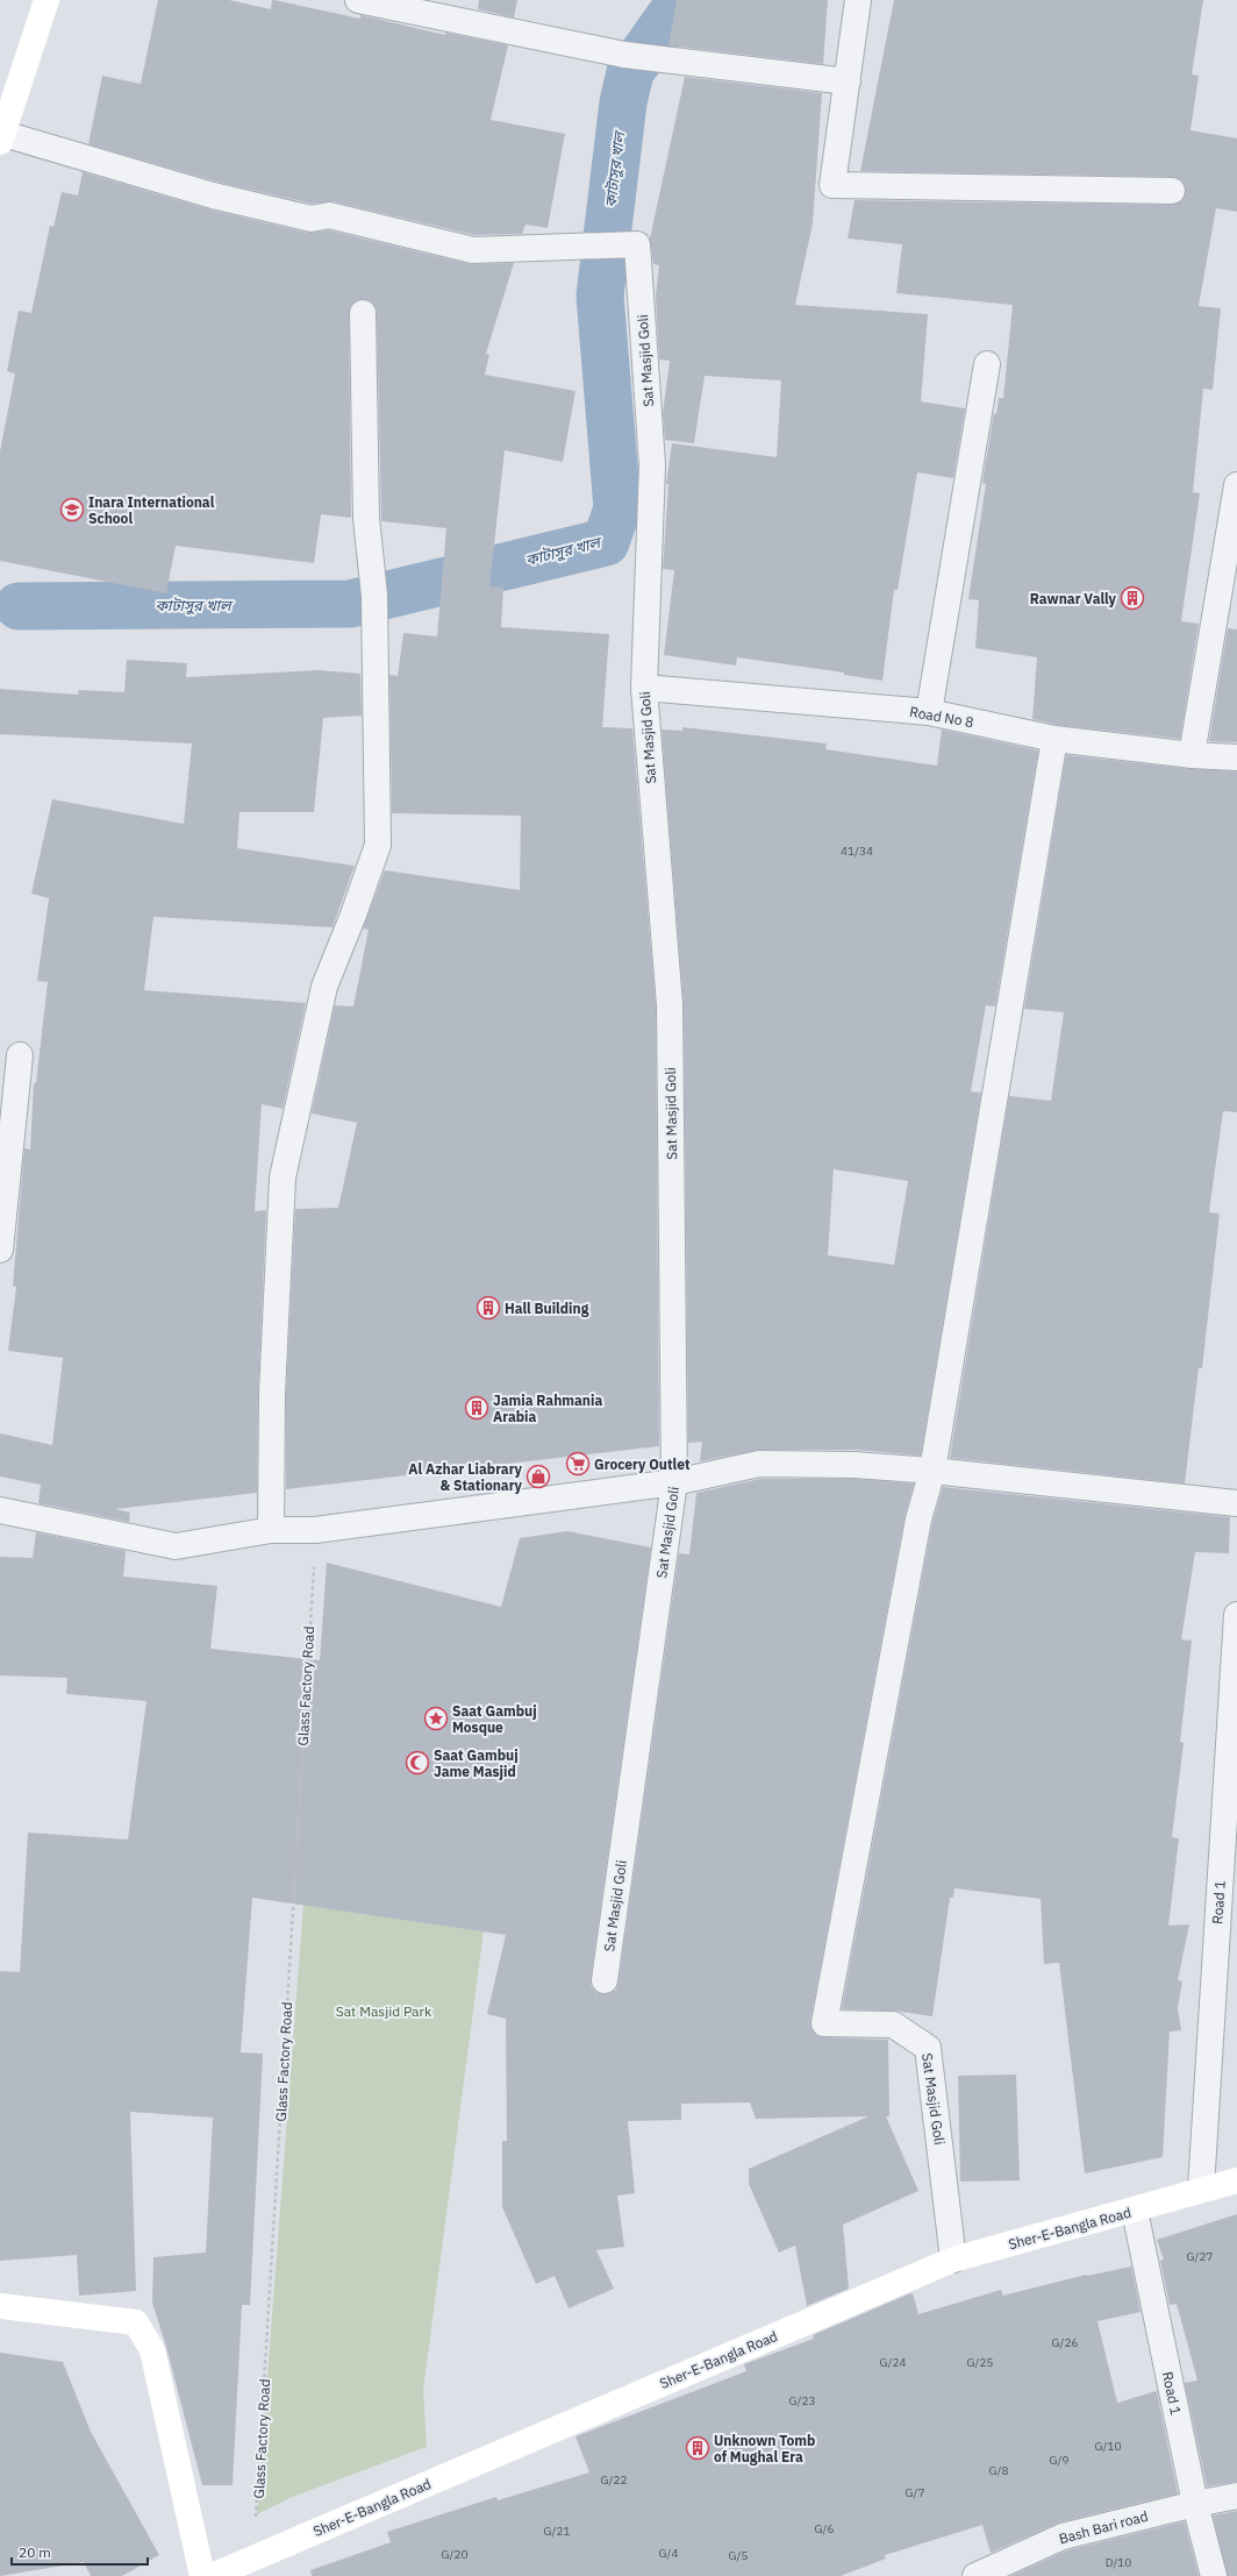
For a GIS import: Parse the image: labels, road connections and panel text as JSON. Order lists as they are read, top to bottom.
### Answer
{
  "streets": {
    "street": [
      "Sat Masjid Goli",
      "Road No 8",
      "Road 1",
      "Sher-E-Bangla Road",
      "Bash Bari road"
    ],
    "path": ["Glass Factory Road"]
  },
  "crossings": [
    ["Sat Masjid Goli", "Road No 8"],
    ["Sat Masjid Goli", "Sher-E-Bangla Road"],
    ["Road 1", "Sher-E-Bangla Road"],
    ["Road 1", "Bash Bari road"]
  ],
  "water": ["কাটাসুর খাল"],
  "parks": ["Sat Masjid Park"],
  "places": {
    "school or university": ["Inara International School"],
    "building": [
      "Rawnar Vally",
      "Hall Building",
      "Jamia Rahmania Arabia",
      "Unknown Tomb of Mughal Era"
    ],
    "supermarket": ["Grocery Outlet"],
    "shop": ["Al Azhar Liabrary & Stationary"],
    "place": ["Saat Gambuj Mosque"],
    "mosque": ["Saat Gambuj Jame Masjid"]
  },
  "house_numbers": [
    "41/34",
    "G/27",
    "G/26",
    "G/24",
    "G/25",
    "G/23",
    "G/10",
    "G/9",
    "G/8",
    "G/22",
    "G/7",
    "G/6",
    "G/21",
    "G/4",
    "G/20",
    "G/5",
    "D/10"
  ],
  "scale_bar": "20 m"
}
